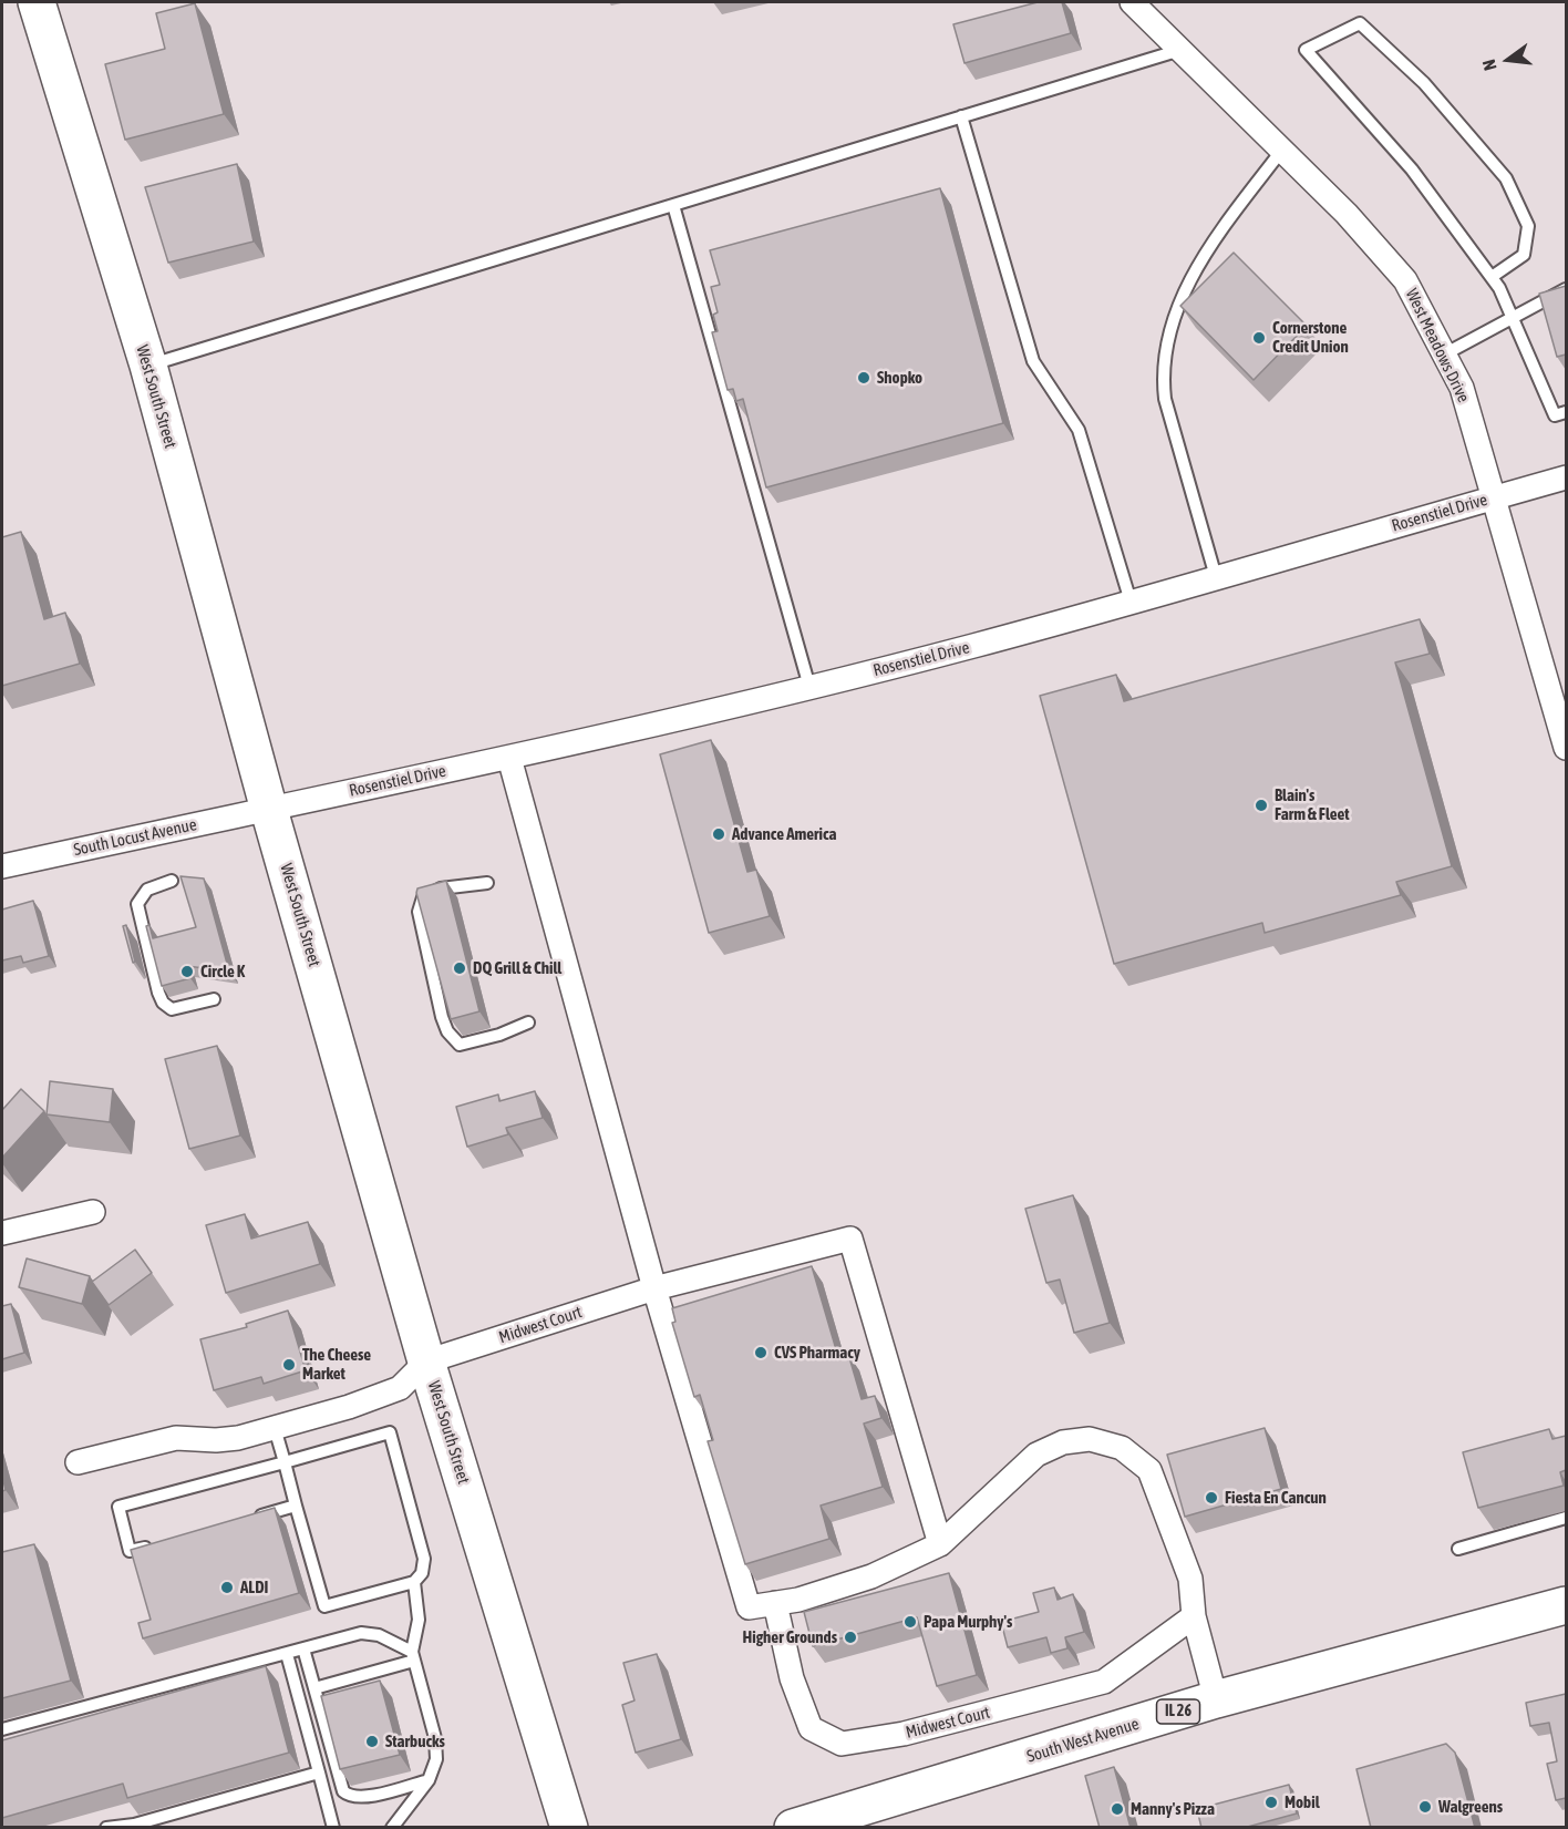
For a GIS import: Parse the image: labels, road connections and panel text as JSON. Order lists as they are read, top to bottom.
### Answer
{
  "streets": {
    "main road": ["West South Street", "IL 26", "South West Avenue"],
    "street": [
      "West Meadows Drive",
      "Rosenstiel Drive",
      "South Locust Avenue",
      "Midwest Court"
    ]
  },
  "crossings": [
    ["West Meadows Drive", "Rosenstiel Drive"],
    ["West South Street", "Rosenstiel Drive"],
    ["West South Street", "South Locust Avenue"],
    ["West South Street", "Midwest Court"],
    ["Rosenstiel Drive", "South Locust Avenue"]
  ],
  "places": [
    "Cornerstone Credit Union",
    "Shopko",
    "Blain's Farm & Fleet",
    "Advance America",
    "DQ Grill & Chill",
    "Circle K",
    "CVS Pharmacy",
    "The Cheese Market",
    "Fiesta En Cancun",
    "ALDI",
    "Papa Murphy's",
    "Higher Grounds",
    "Starbucks",
    "Mobil",
    "Walgreens",
    "Manny's Pizza"
  ],
  "north": "left"
}
